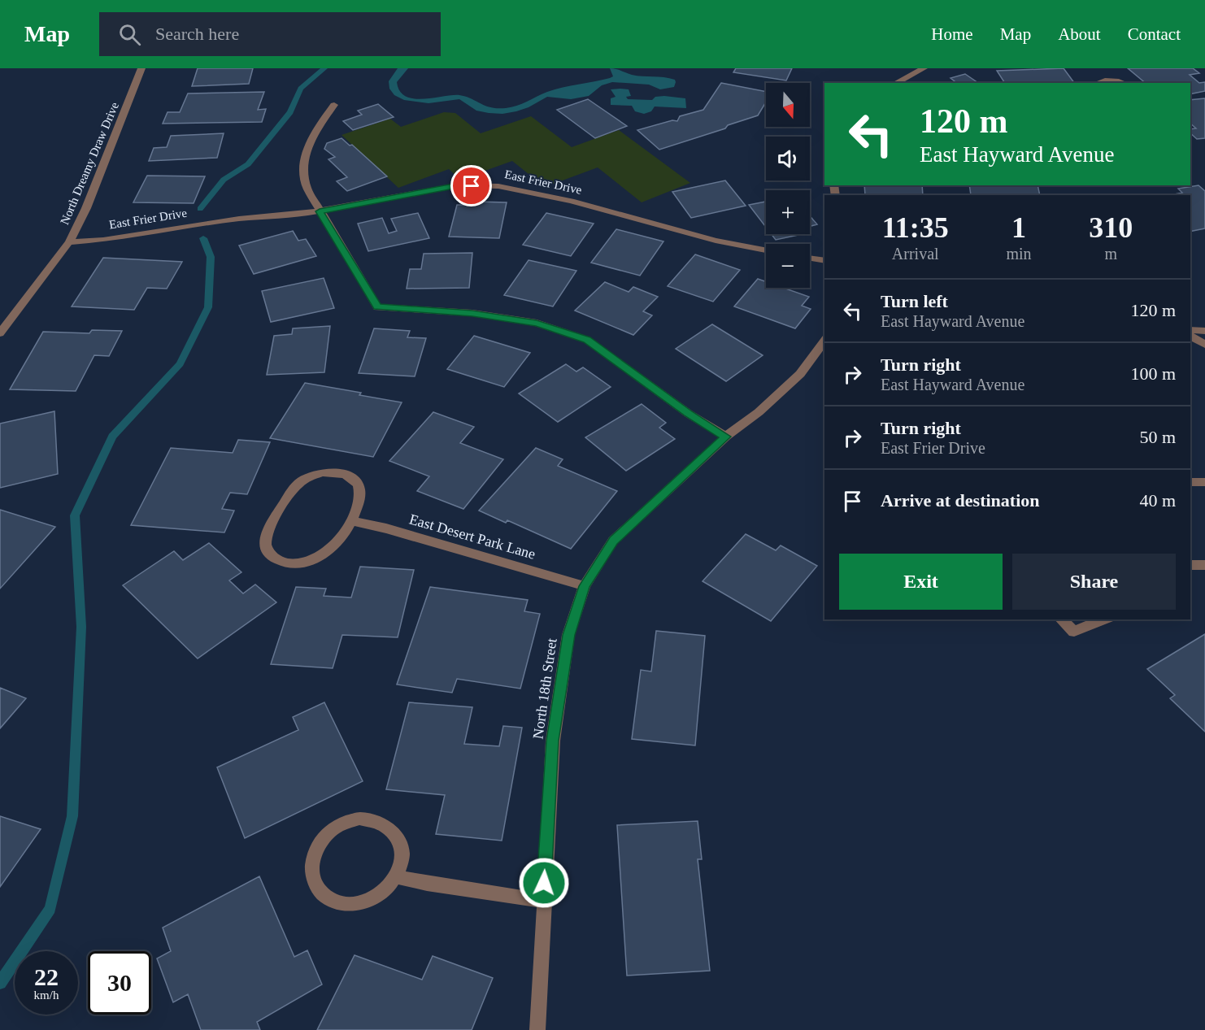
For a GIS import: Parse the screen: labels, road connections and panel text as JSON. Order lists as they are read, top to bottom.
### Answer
{
  "streets": {
    "street": [
      "North Dreamy Draw Drive",
      "East Frier Drive",
      "East Desert Park Lane",
      "North 18th Street"
    ]
  },
  "crossings": [
    ["North Dreamy Draw Drive", "East Frier Drive"],
    ["East Desert Park Lane", "North 18th Street"]
  ],
  "north": "bottom",
  "page": {
    "header": "Map",
    "search": "Search here",
    "nav": [
      "Home",
      "Map",
      "About",
      "Contact"
    ],
    "map_buttons": ["+", "−"],
    "turn": ["120 m", "East Hayward Avenue"],
    "eta": [
      "11:35",
      "Arrival",
      "1",
      "min",
      "310",
      "m"
    ],
    "list": [
      {
        "name": "Turn left",
        "note": "East Hayward Avenue",
        "value": "120 m"
      },
      {
        "name": "Turn right",
        "note": "East Hayward Avenue",
        "value": "100 m"
      },
      {
        "name": "Turn right",
        "note": "East Frier Drive",
        "value": "50 m"
      },
      {
        "name": "Arrive at destination",
        "value": "40 m"
      }
    ],
    "buttons": ["Exit", "Share"],
    "speed": "22 km/h",
    "limit": "30"
  }
}
